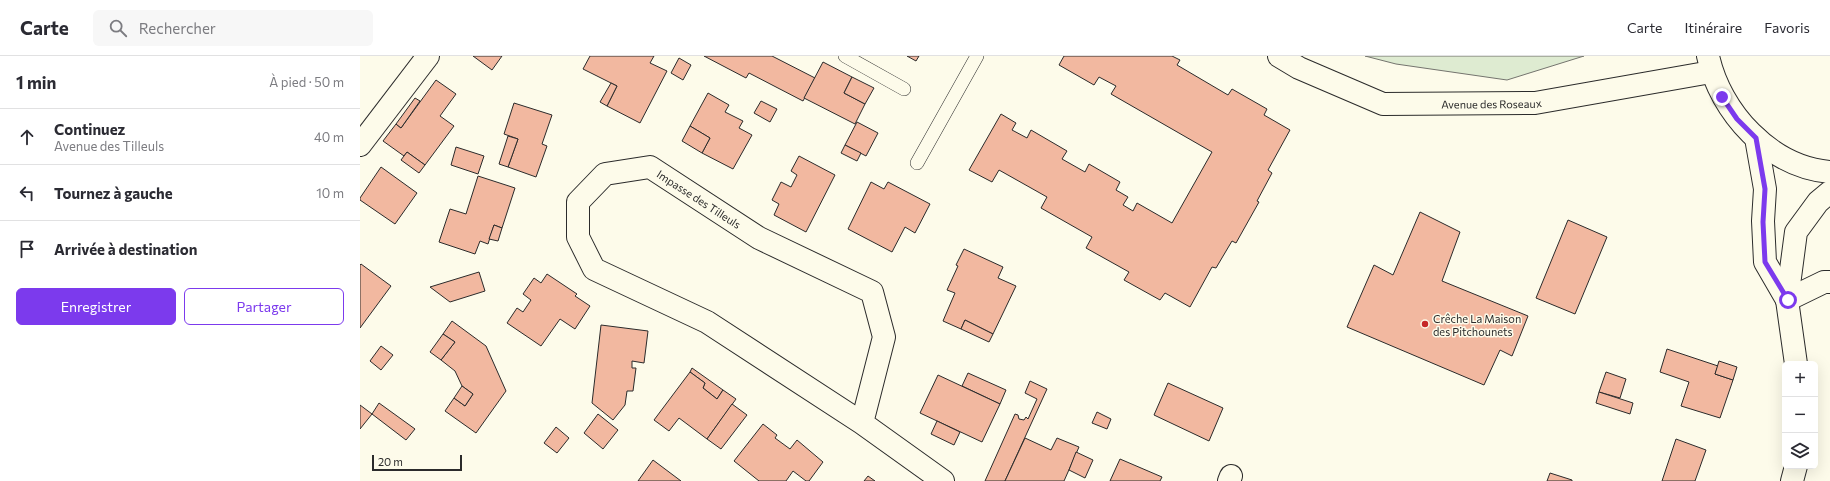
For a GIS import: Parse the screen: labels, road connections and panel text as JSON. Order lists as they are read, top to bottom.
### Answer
{
  "streets": {
    "street": ["Avenue des Roseaux", "Impasse des Tilleuls"]
  },
  "places": ["Crêche La Maison des Pitchounets"],
  "scale_bar": "20 m",
  "page": {
    "header": "Carte",
    "search": "Rechercher",
    "nav": ["Carte", "Itinéraire", "Favoris"],
    "heading": ["1 min", "À pied · 50 m"],
    "list": [
      ["Continuez", "Avenue des Tilleuls", "40 m"],
      ["Tournez à gauche", "10 m"],
      "Arrivée à destination"
    ],
    "buttons": ["Enregistrer", "Partager"],
    "map_buttons": ["+", "−"],
    "scale": "20 m"
  }
}
